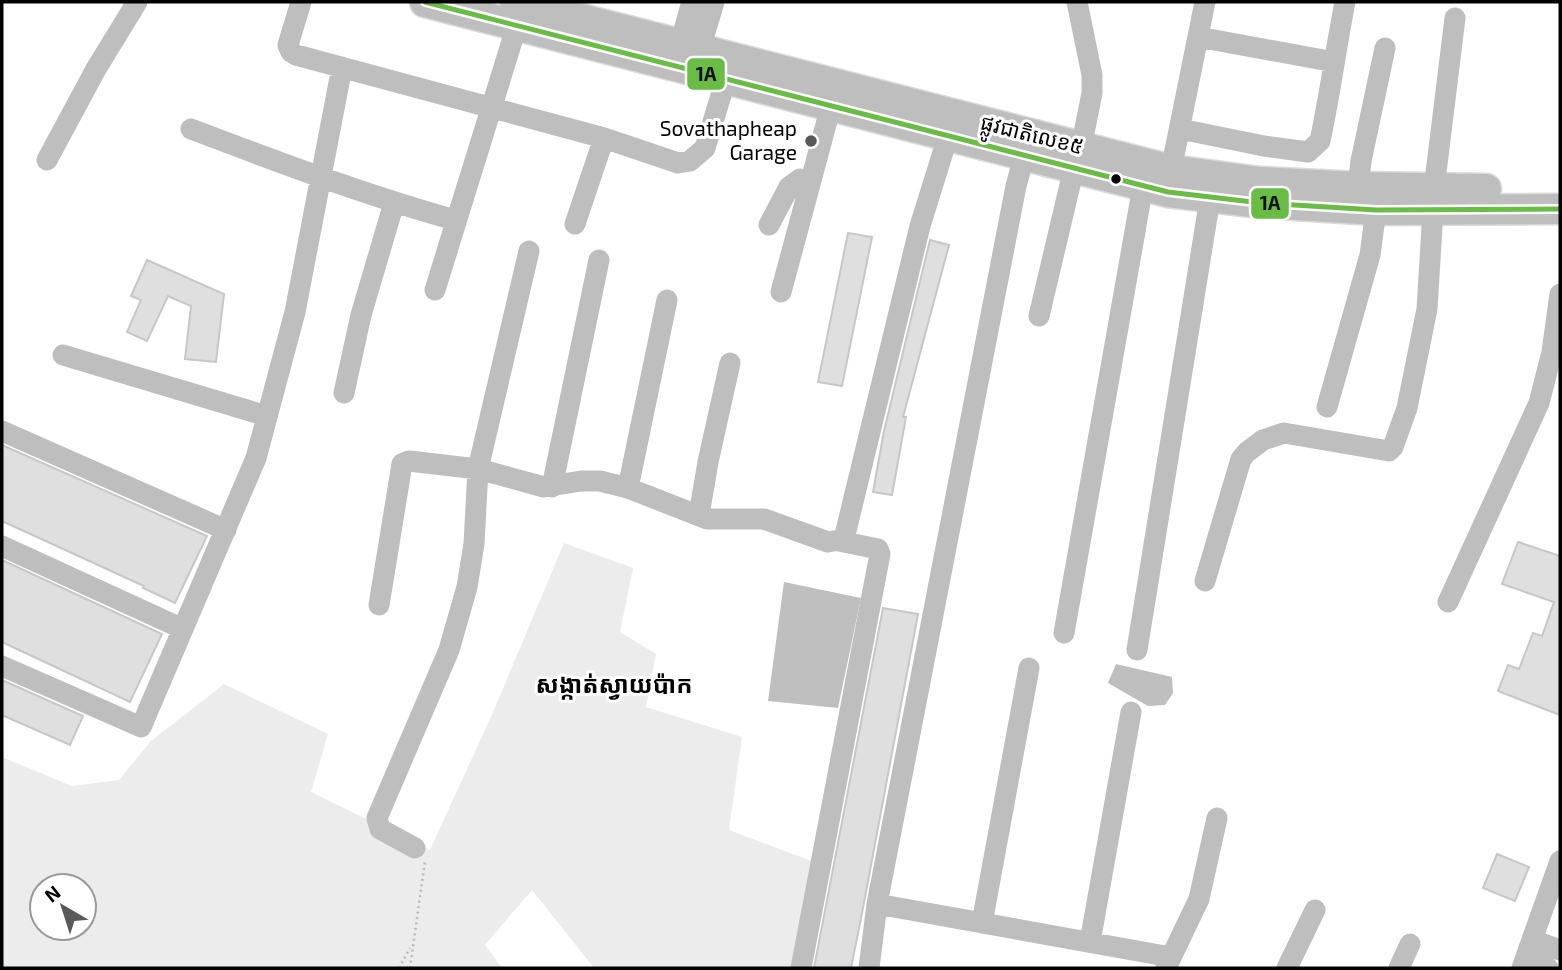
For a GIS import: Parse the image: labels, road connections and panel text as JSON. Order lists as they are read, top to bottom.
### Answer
{
  "streets": {
    "highway": ["ផ្លូវជាតិលេខ៥"]
  },
  "districts": ["សង្កាត់ស្វាយប៉ាក"],
  "places": ["Sovathapheap Garage"],
  "lines": ["transit line 1A"],
  "north": "top left"
}
